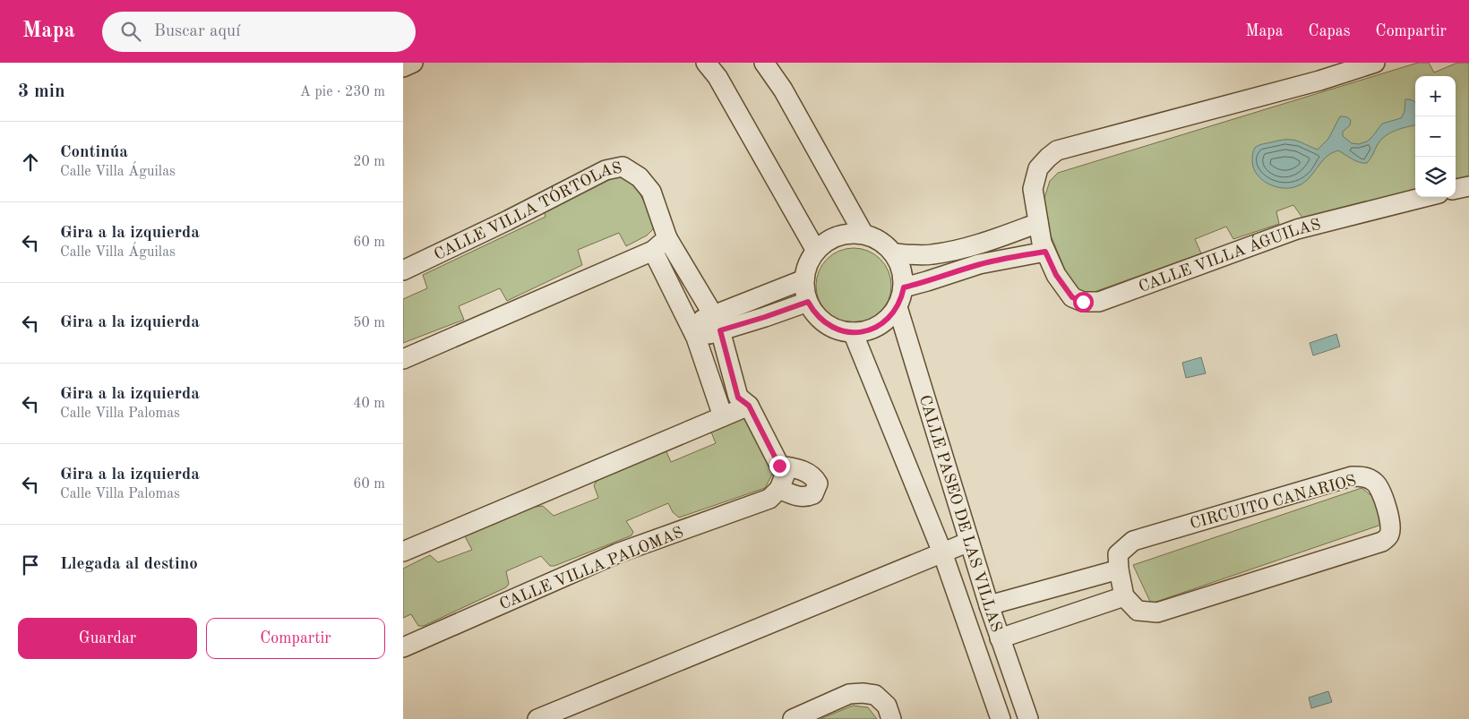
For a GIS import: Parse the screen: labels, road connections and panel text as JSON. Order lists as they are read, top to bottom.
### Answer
{
  "streets": {
    "street": [
      "CALLE VILLA TÓRTOLAS",
      "CALLE VILLA ÁGUILAS",
      "CIRCUITO CANARIOS",
      "CALLE PASEO DE LAS VILLAS",
      "CALLE VILLA PALOMAS"
    ]
  },
  "page": {
    "header": "Mapa",
    "search": "Buscar aquí",
    "nav": ["Mapa", "Capas", "Compartir"],
    "heading": ["3 min", "A pie · 230 m"],
    "map_buttons": ["+", "−"],
    "list": [
      ["Continúa", "Calle Villa Águilas", "20 m"],
      ["Gira a la izquierda", "Calle Villa Águilas", "60 m"],
      ["Gira a la izquierda", "50 m"],
      ["Gira a la izquierda", "Calle Villa Palomas", "40 m"],
      ["Gira a la izquierda", "Calle Villa Palomas", "60 m"],
      "Llegada al destino"
    ],
    "buttons": ["Guardar", "Compartir"]
  }
}
